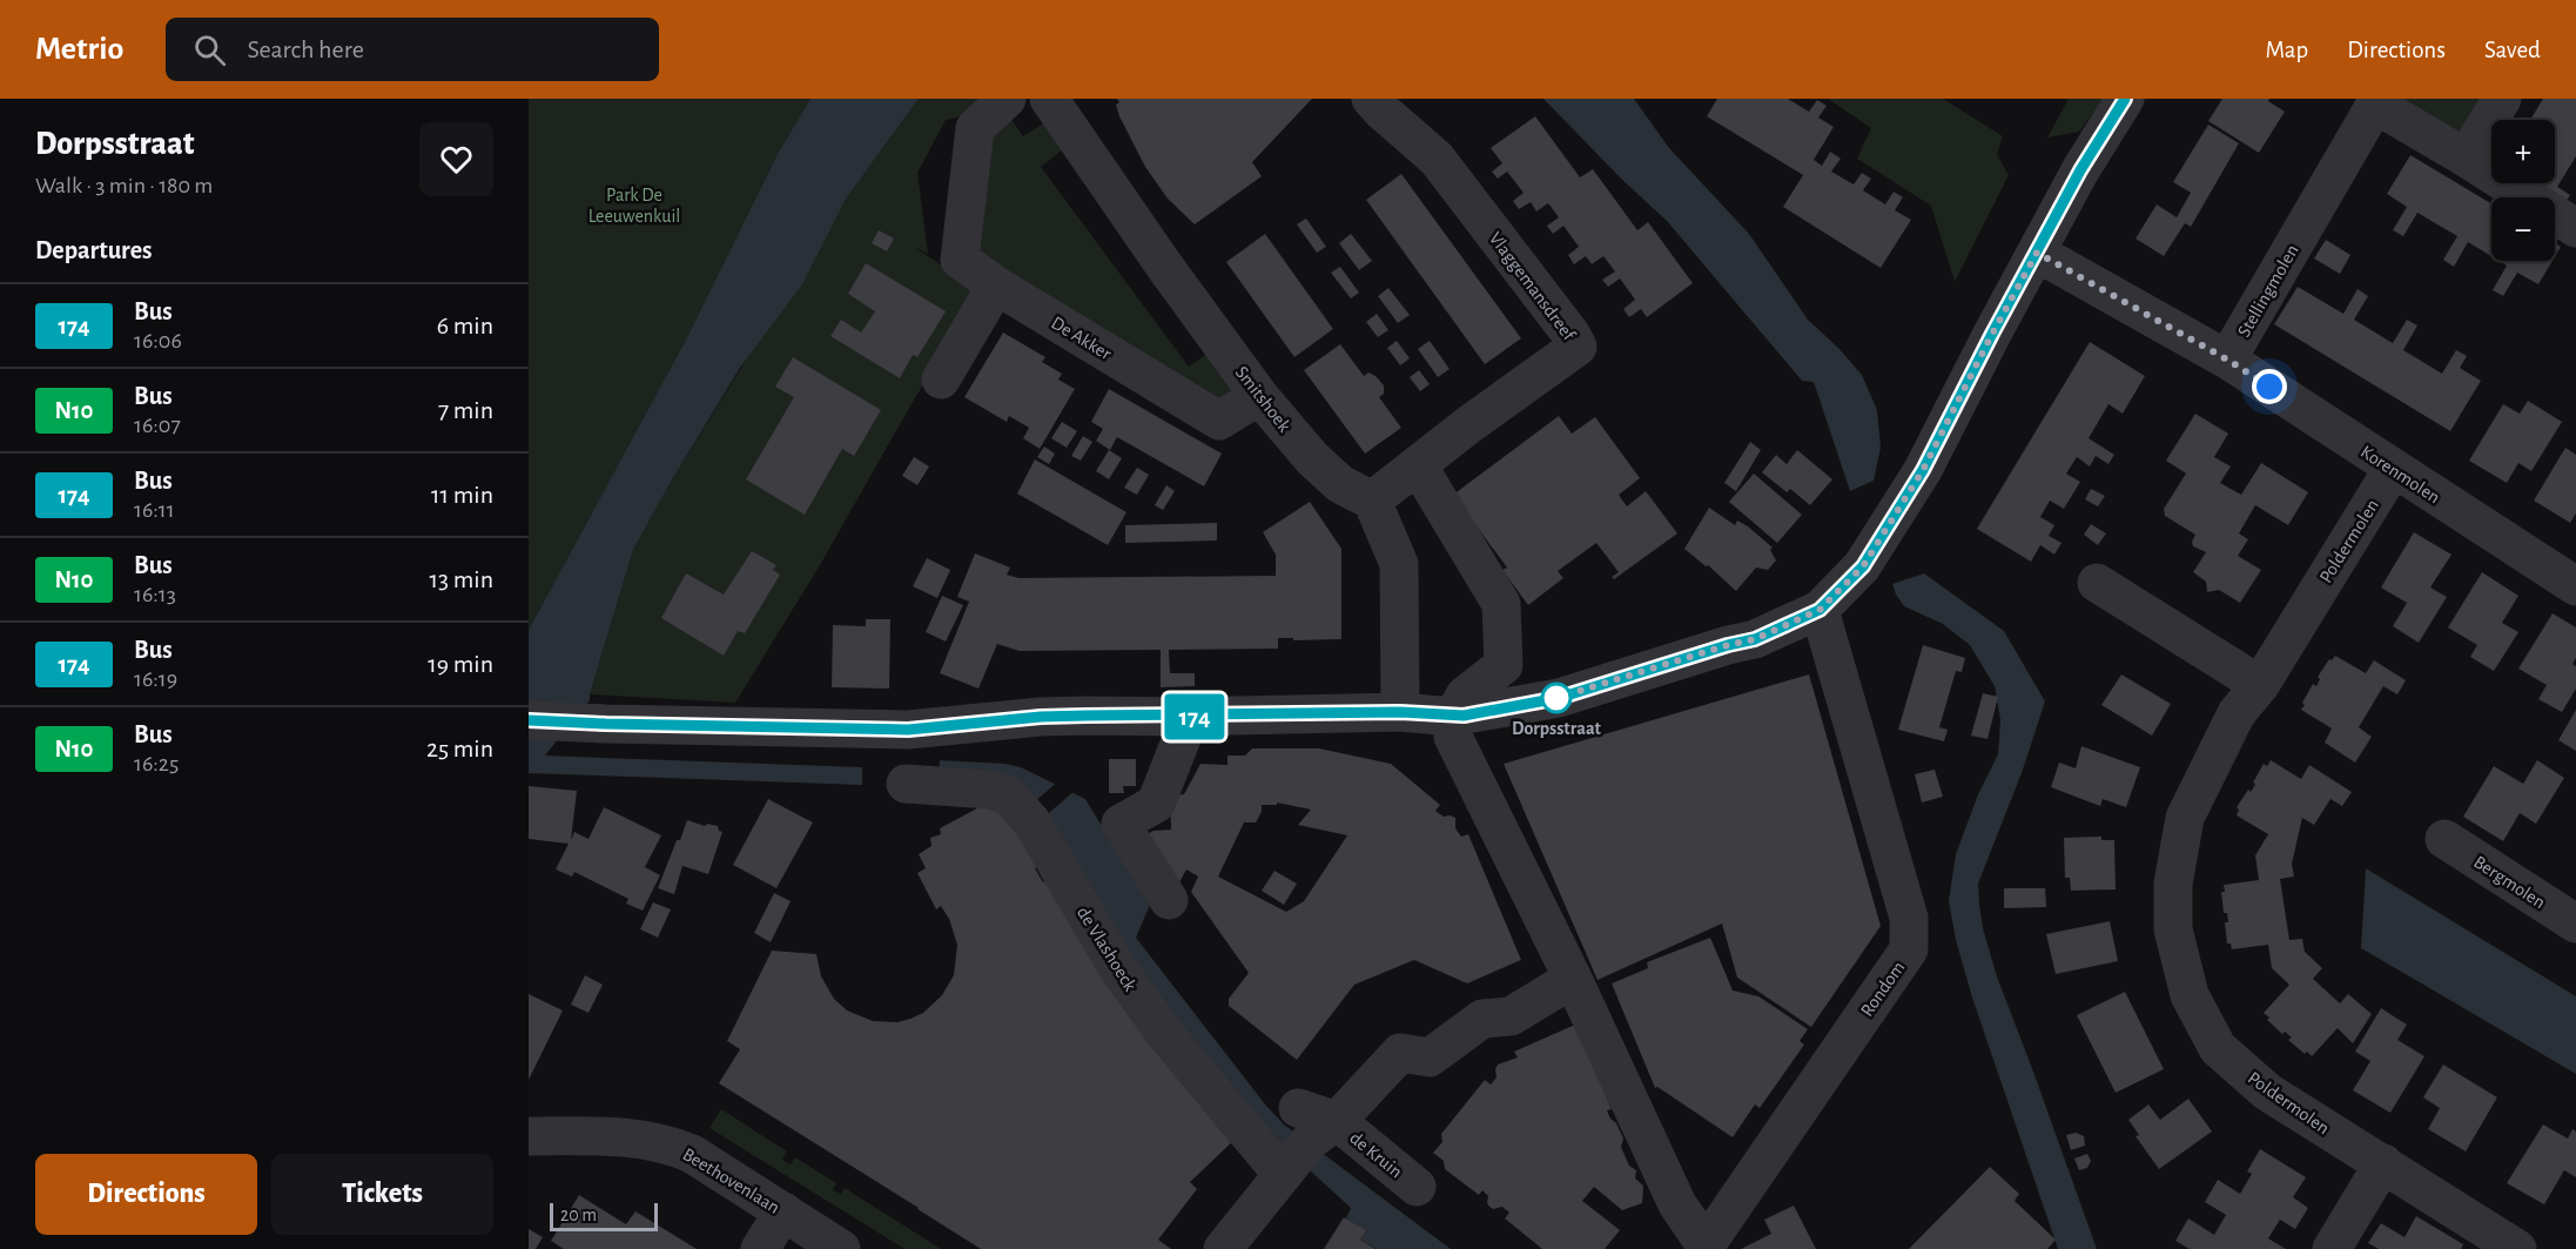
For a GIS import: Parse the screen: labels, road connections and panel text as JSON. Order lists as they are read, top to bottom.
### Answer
{
  "streets": {
    "street": [
      "Vlaggemansdreef",
      "Stellingmolen",
      "De Akker",
      "Smitshoek",
      "Korenmolen",
      "Poldermolen",
      "Bergmolen",
      "de Vlashoeck",
      "Rondom",
      "de Kruin",
      "Beethovenlaan"
    ]
  },
  "crossings": [
    ["Vlaggemansdreef", "Smitshoek"],
    ["Stellingmolen", "Korenmolen"],
    ["De Akker", "Smitshoek"],
    ["Korenmolen", "Poldermolen"],
    ["de Vlashoeck", "de Kruin"]
  ],
  "parks": ["Park De Leeuwenkuil"],
  "places": ["Dorpsstraat"],
  "lines": ["bus line 174"],
  "scale_bar": "20 m",
  "page": {
    "header": "Metrio",
    "search": "Search here",
    "nav": ["Map", "Directions", "Saved"],
    "heading": [
      ["Dorpsstraat", "Walk · 3 min · 180 m"],
      "Departures"
    ],
    "on_map": "174",
    "map_buttons": ["+", "−"],
    "list": [
      {
        "mark": "174",
        "name": "Bus",
        "note": "16:06",
        "value": "6 min"
      },
      {
        "mark": "N10",
        "name": "Bus",
        "note": "16:07",
        "value": "7 min"
      },
      {
        "mark": "174",
        "name": "Bus",
        "note": "16:11",
        "value": "11 min"
      },
      {
        "mark": "N10",
        "name": "Bus",
        "note": "16:13",
        "value": "13 min"
      },
      {
        "mark": "174",
        "name": "Bus",
        "note": "16:19",
        "value": "19 min"
      },
      {
        "mark": "N10",
        "name": "Bus",
        "note": "16:25",
        "value": "25 min"
      }
    ],
    "buttons": ["Directions", "Tickets"],
    "scale": "20 m"
  }
}
